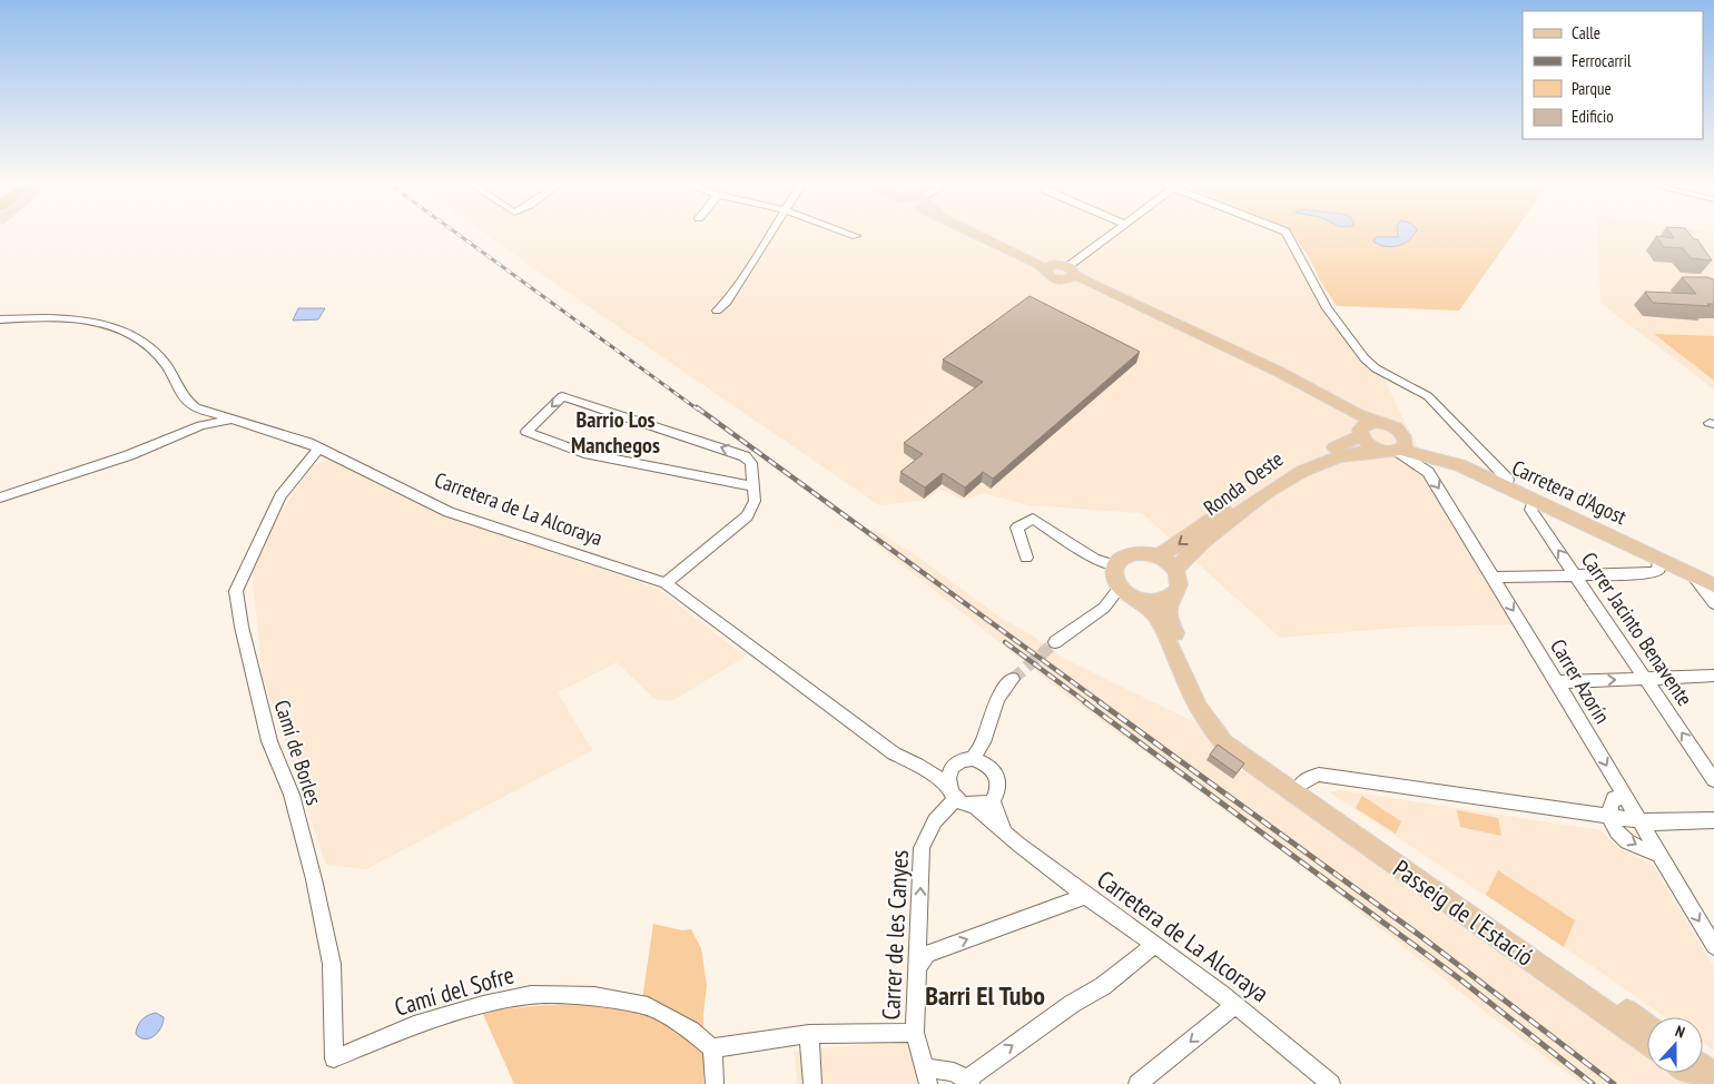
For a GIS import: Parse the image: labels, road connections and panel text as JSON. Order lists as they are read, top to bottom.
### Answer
{
  "streets": {
    "main road": ["Ronda Oeste", "Carretera d'Agost", "Passeig de l'Estació"],
    "street": [
      "Carretera de La Alcoraya",
      "Carrer Jacinto Benavente",
      "Carrer Azorín",
      "Camí de Borles",
      "Carrer de les Canyes",
      "Camí del Sofre"
    ]
  },
  "crossings": [
    ["Ronda Oeste", "Carretera d'Agost"],
    ["Ronda Oeste", "Carrer Azorín"],
    ["Ronda Oeste", "Passeig de l'Estació"],
    ["Carretera d'Agost", "Carrer Jacinto Benavente"],
    ["Carretera d'Agost", "Carrer Azorín"],
    ["Carretera de La Alcoraya", "Camí de Borles"],
    ["Carretera de La Alcoraya", "Carrer de les Canyes"],
    ["Camí de Borles", "Camí del Sofre"]
  ],
  "one_way": ["Carrer Jacinto Benavente", "Carrer Azorín", "Carrer de les Canyes"],
  "districts": ["Barrio Los Manchegos", "Barri El Tubo"],
  "legend": [
    "Calle",
    "Ferrocarril",
    "Parque",
    "Edificio"
  ],
  "north": "top"
}
